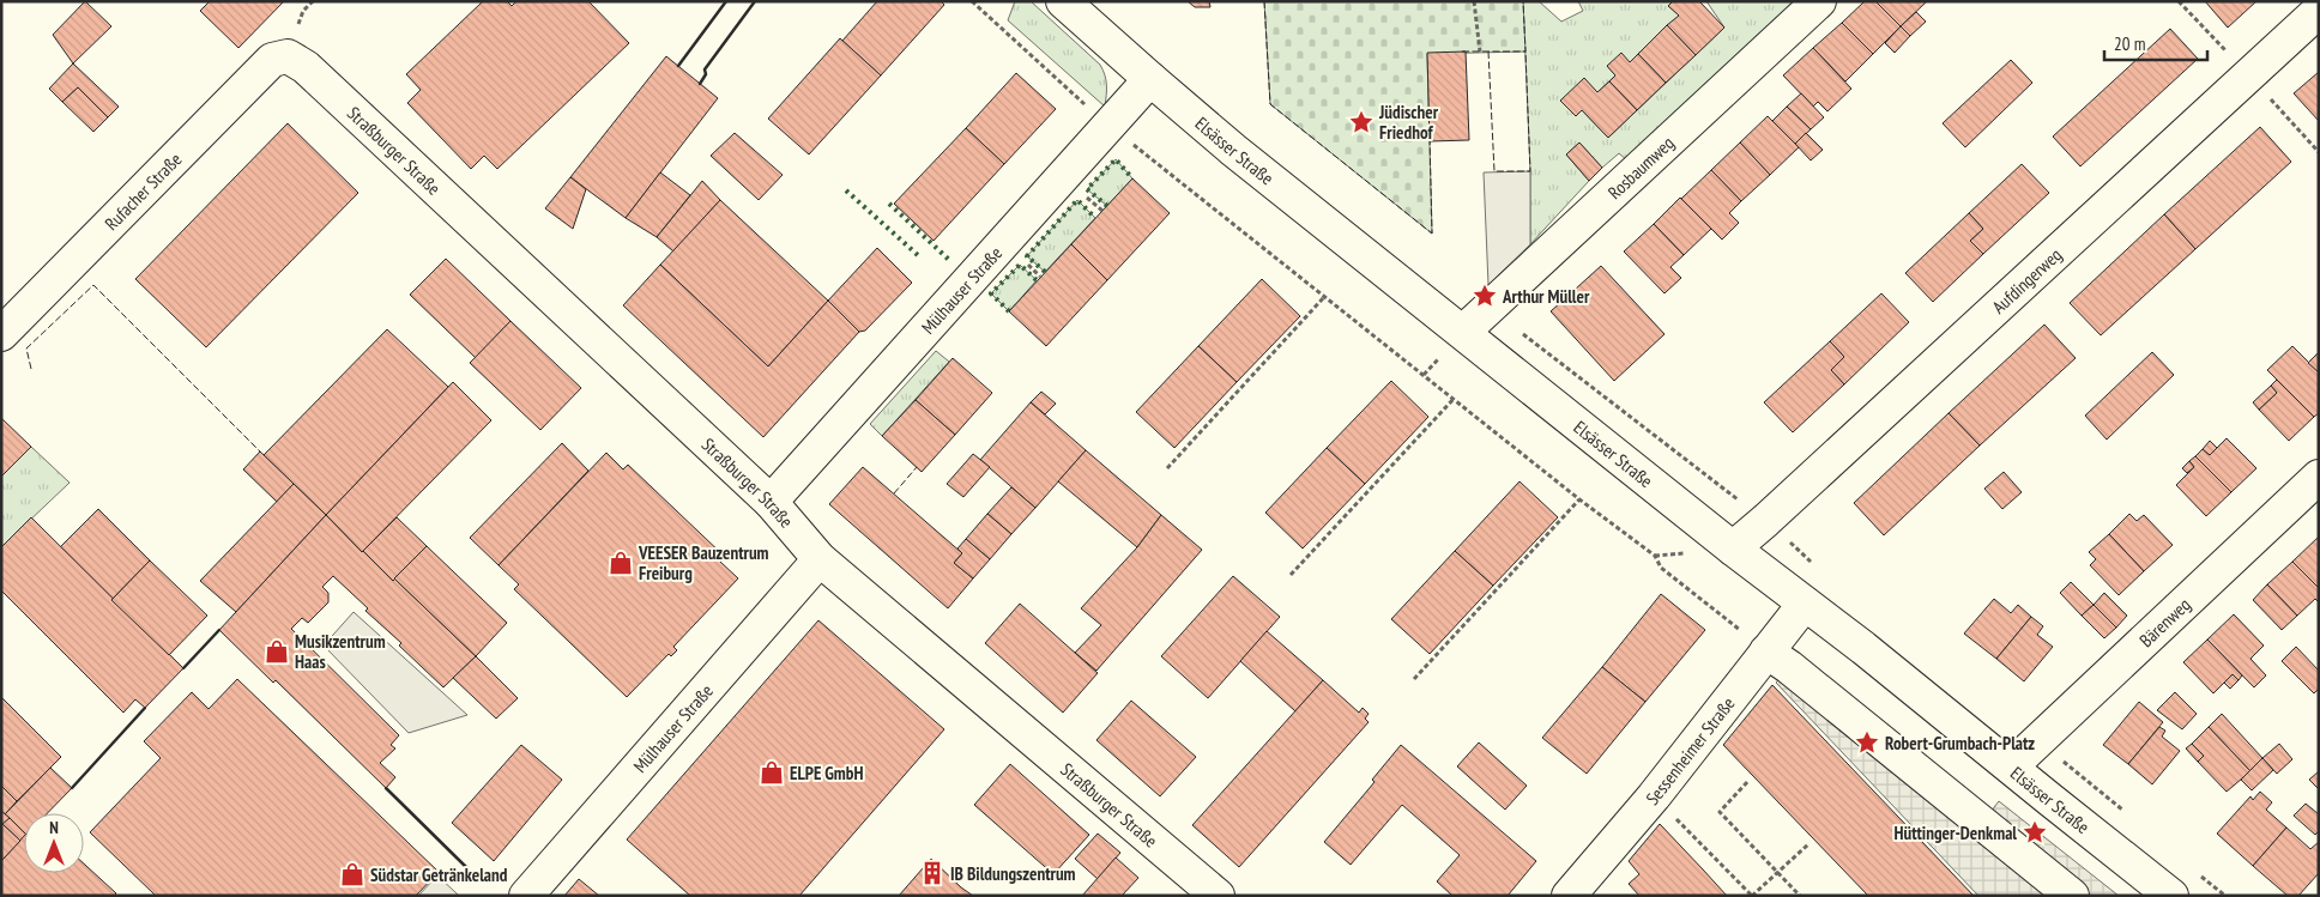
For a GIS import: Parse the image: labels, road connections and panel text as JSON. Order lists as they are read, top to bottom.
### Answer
{
  "streets": {
    "street": [
      "Straßburger Straße",
      "Elsässer Straße",
      "Rosbaumweg",
      "Rufacher Straße",
      "Aufdingerweg",
      "Mülhauser Straße",
      "Bärenweg",
      "Sessenheimer Straße"
    ]
  },
  "crossings": [
    ["Straßburger Straße", "Rufacher Straße"],
    ["Straßburger Straße", "Mülhauser Straße"],
    ["Elsässer Straße", "Rosbaumweg"],
    ["Elsässer Straße", "Aufdingerweg"],
    ["Elsässer Straße", "Mülhauser Straße"],
    ["Elsässer Straße", "Bärenweg"],
    ["Elsässer Straße", "Sessenheimer Straße"]
  ],
  "places": {
    "place": [
      "Jüdischer Friedhof",
      "Arthur Müller",
      "Robert-Grumbach-Platz",
      "Hüttinger-Denkmal"
    ],
    "shop": [
      "VEESER Bauzentrum Freiburg",
      "Musikzentrum Haas",
      "ELPE GmbH",
      "Südstar Getränkeland"
    ],
    "building": ["IB Bildungszentrum"]
  },
  "scale_bar": "20 m",
  "north": "top"
}
